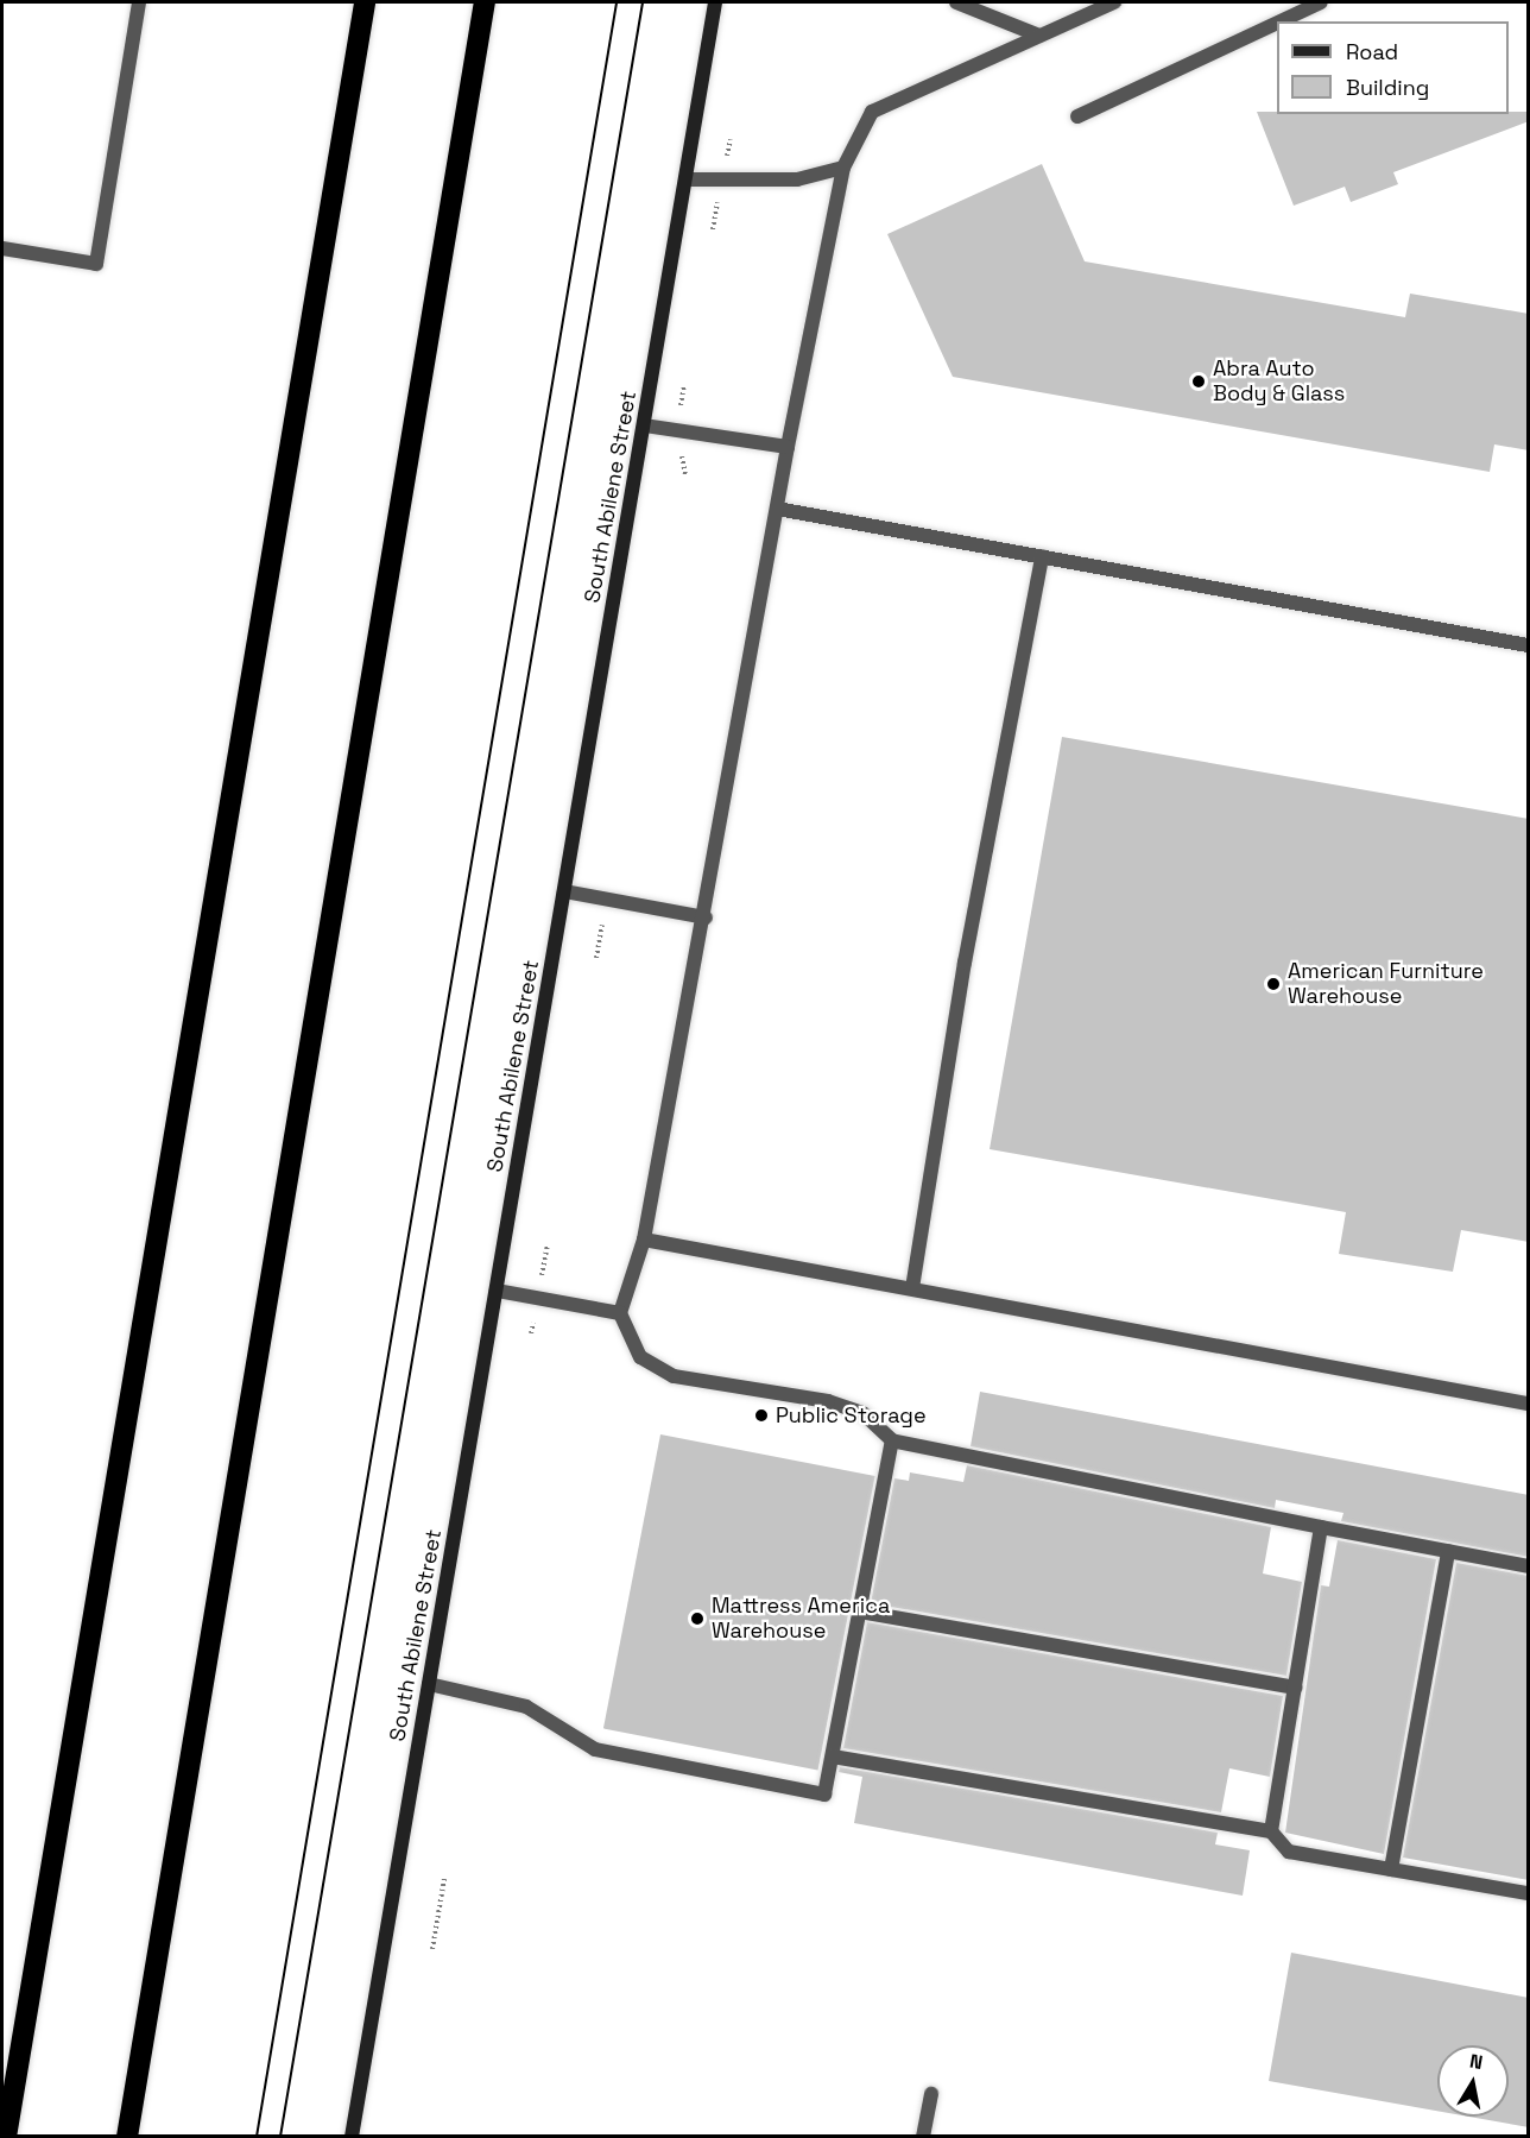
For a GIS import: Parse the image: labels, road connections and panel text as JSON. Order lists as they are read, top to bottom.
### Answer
{
  "streets": {
    "street": ["South Abilene Street"]
  },
  "places": [
    "Abra Auto Body & Glass",
    "American Furniture Warehouse",
    "Public Storage",
    "Mattress America Warehouse"
  ],
  "legend": ["Road", "Building"],
  "north": "top"
}
